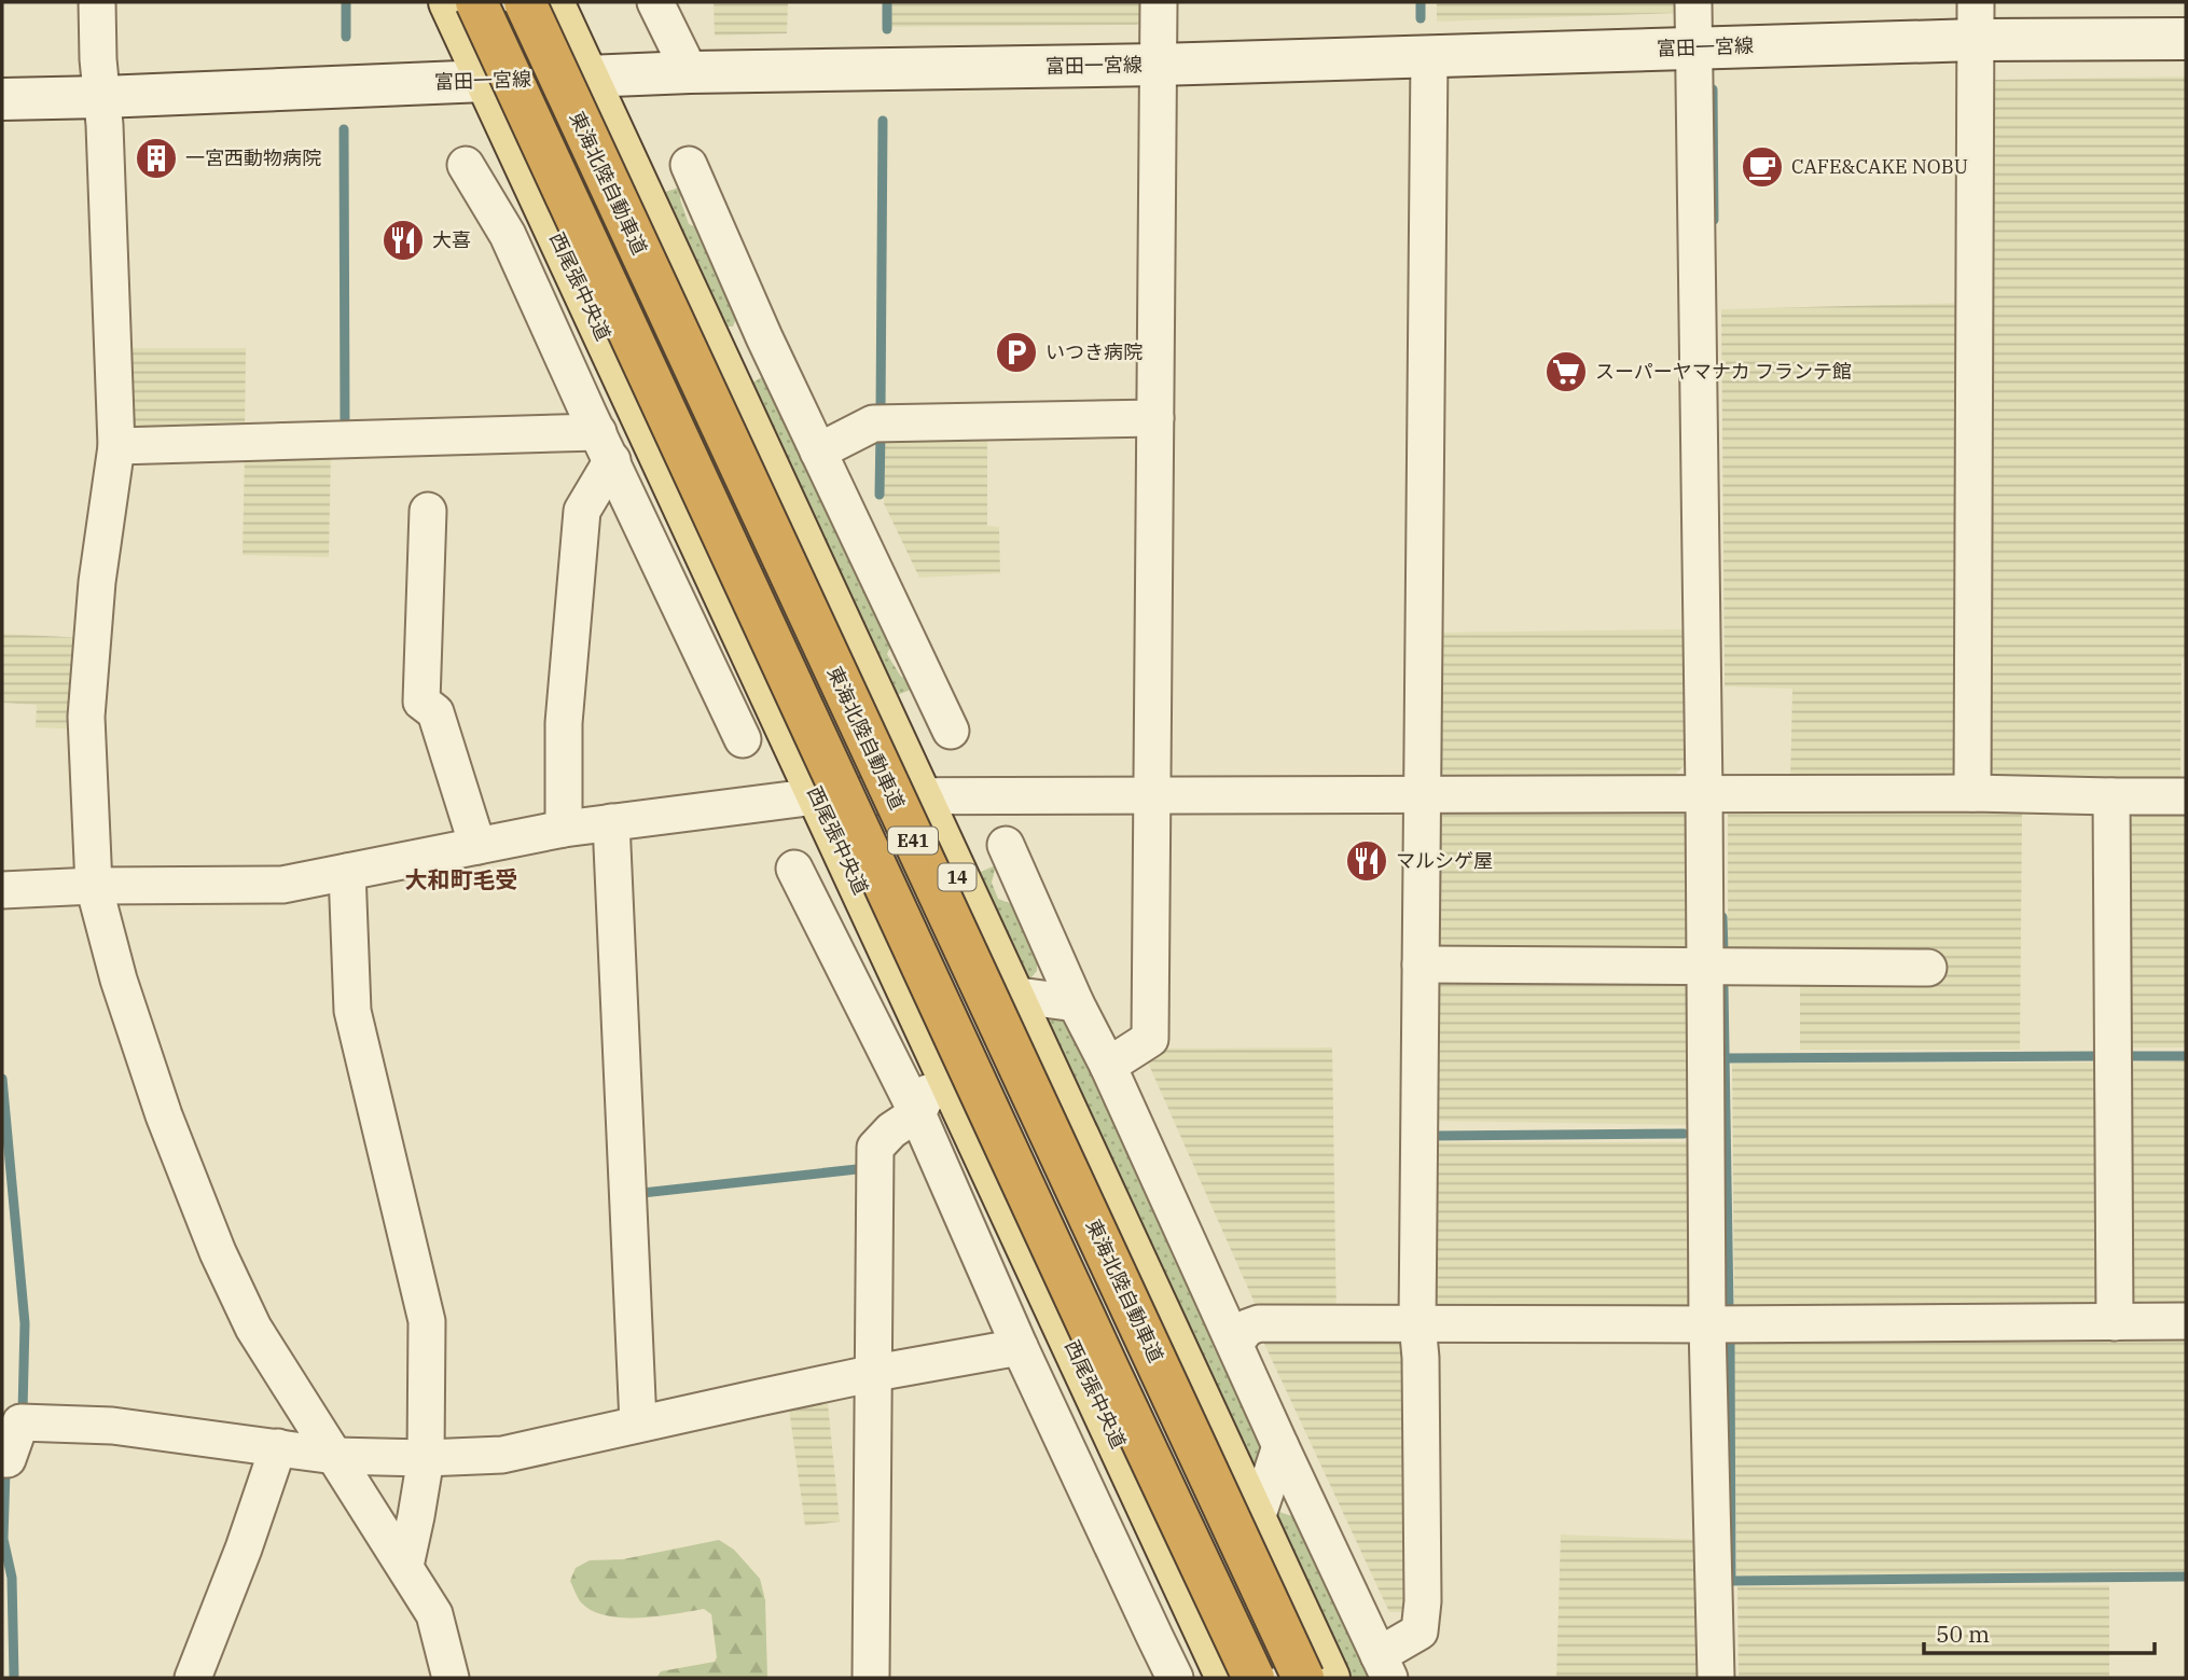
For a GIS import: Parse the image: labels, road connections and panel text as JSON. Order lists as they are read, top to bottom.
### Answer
{
  "streets": {
    "highway": ["東海北陸自動車道", "E41"],
    "main road": ["富田一宮線", "西尾張中央道", "14"]
  },
  "crossings": [
    ["富田一宮線", "西尾張中央道"],
    ["富田一宮線", "14"]
  ],
  "districts": ["大和町毛受"],
  "places": {
    "building": ["一宮西動物病院"],
    "cafe": ["CAFE&CAKE NOBU"],
    "restaurant": ["大喜", "マルシゲ屋"],
    "parking": ["いつき病院"],
    "supermarket": ["スーパーヤマナカ フランテ館"]
  },
  "scale_bar": "50 m"
}
